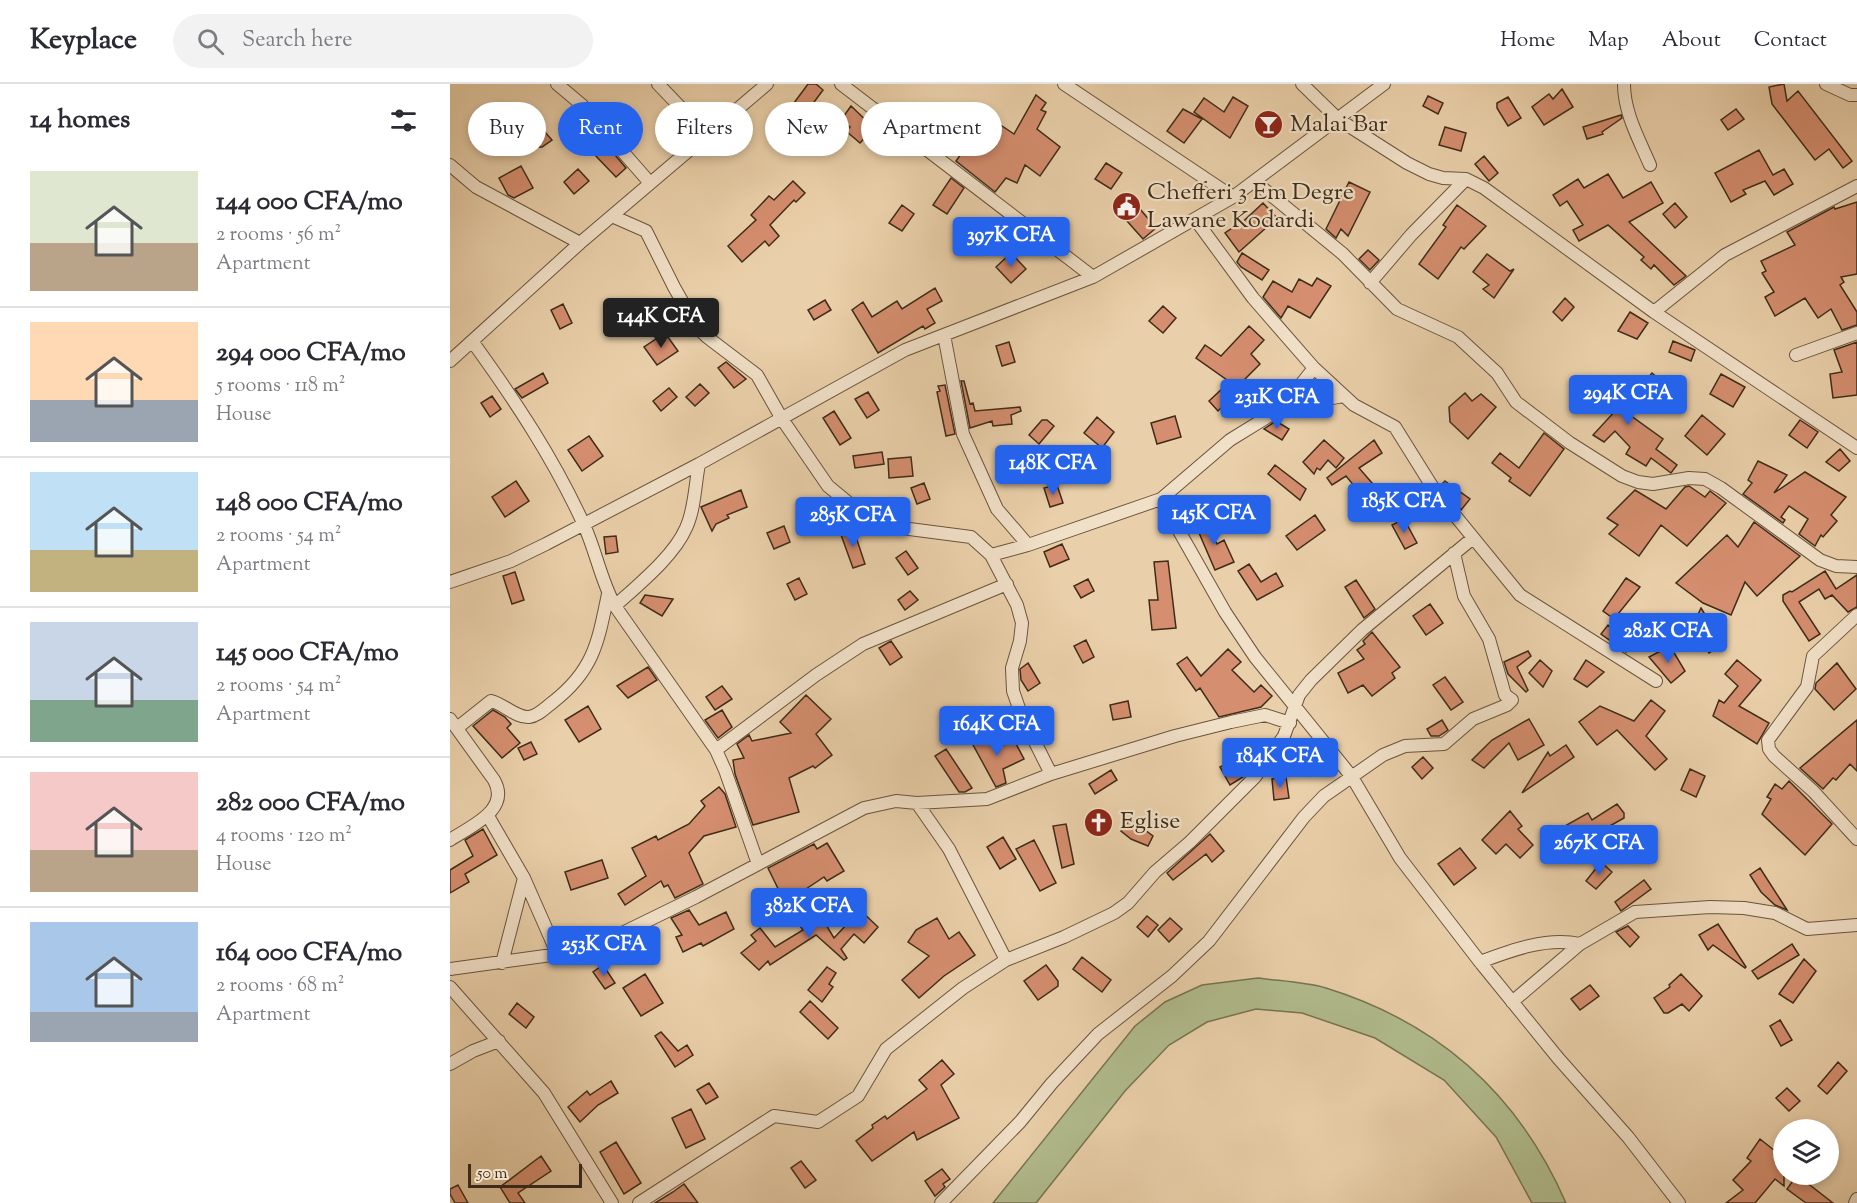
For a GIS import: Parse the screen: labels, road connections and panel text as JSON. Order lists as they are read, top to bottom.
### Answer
{
  "places": {
    "bar": ["Malai Bar"],
    "public building": ["Chefferi 3 Em Degre Lawane Kodardi"],
    "church": ["Eglise"]
  },
  "scale_bar": "50 m",
  "page": {
    "header": "Keyplace",
    "search": "Search here",
    "nav": [
      "Home",
      "Map",
      "About",
      "Contact"
    ],
    "heading": "14 homes",
    "chip": [
      "Buy",
      "Rent",
      "Filters",
      "New",
      "Apartment"
    ],
    "list": [
      {
        "name": "144 000 CFA/mo",
        "note": "2 rooms · 56 m² · Apartment"
      },
      {
        "name": "294 000 CFA/mo",
        "note": "5 rooms · 118 m² · House"
      },
      {
        "name": "148 000 CFA/mo",
        "note": "2 rooms · 54 m² · Apartment"
      },
      {
        "name": "145 000 CFA/mo",
        "note": "2 rooms · 54 m² · Apartment"
      },
      {
        "name": "282 000 CFA/mo",
        "note": "4 rooms · 120 m² · House"
      },
      {
        "name": "164 000 CFA/mo",
        "note": "2 rooms · 68 m² · Apartment"
      }
    ],
    "price": [
      "397K CFA",
      "144K CFA",
      "294K CFA",
      "231K CFA",
      "148K CFA",
      "185K CFA",
      "145K CFA",
      "285K CFA",
      "282K CFA",
      "164K CFA",
      "184K CFA",
      "267K CFA",
      "382K CFA",
      "253K CFA"
    ],
    "scale": "50 m"
  }
}
